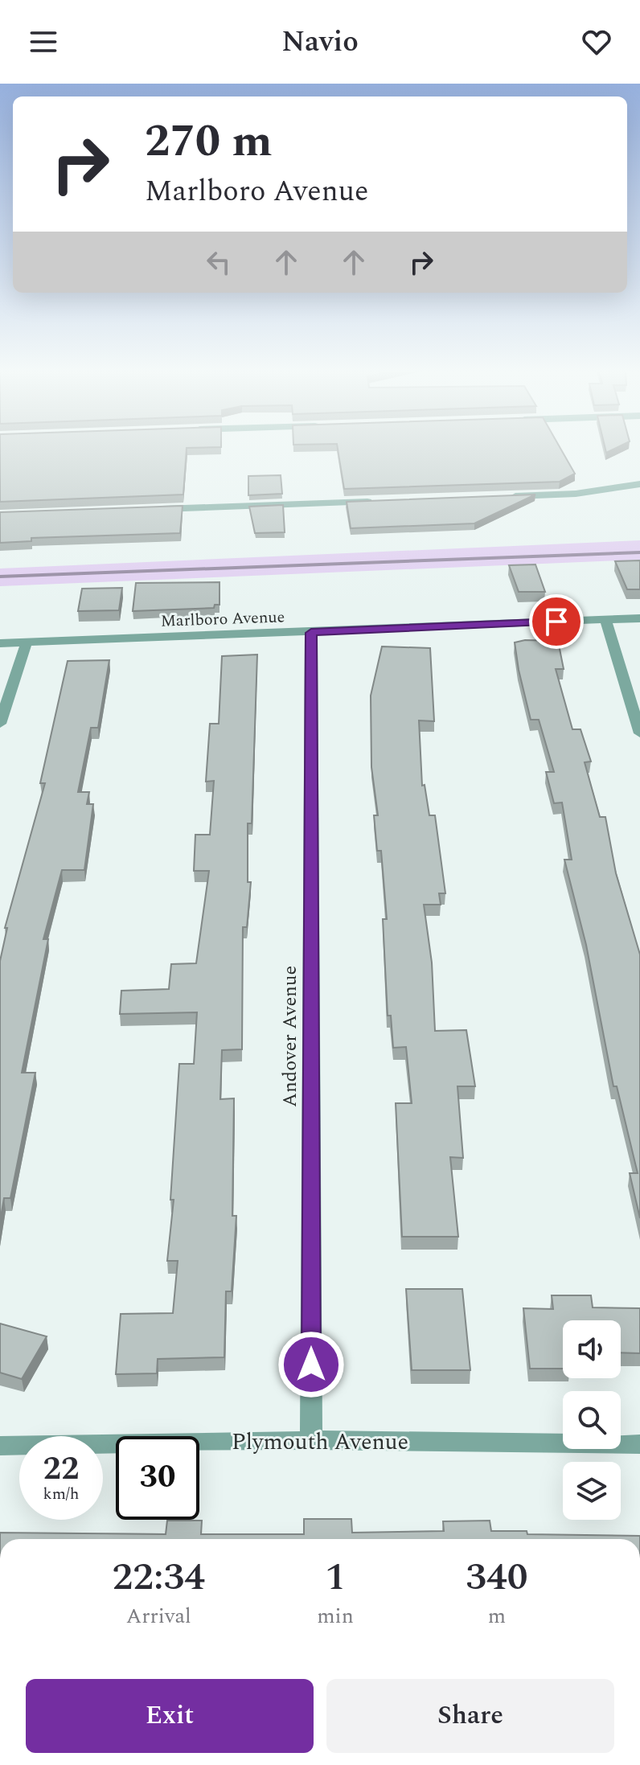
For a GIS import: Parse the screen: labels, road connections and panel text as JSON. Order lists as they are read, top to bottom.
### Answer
{
  "streets": {
    "street": ["Marlboro Avenue", "Andover Avenue", "Plymouth Avenue"]
  },
  "crossings": [
    ["Marlboro Avenue", "Andover Avenue"],
    ["Andover Avenue", "Plymouth Avenue"]
  ],
  "page": {
    "header": "Navio",
    "turn": ["270 m", "Marlboro Avenue"],
    "speed": "22 km/h",
    "limit": "30",
    "eta": [
      "22:34",
      "Arrival",
      "1",
      "min",
      "340",
      "m"
    ],
    "buttons": ["Exit", "Share"]
  }
}
